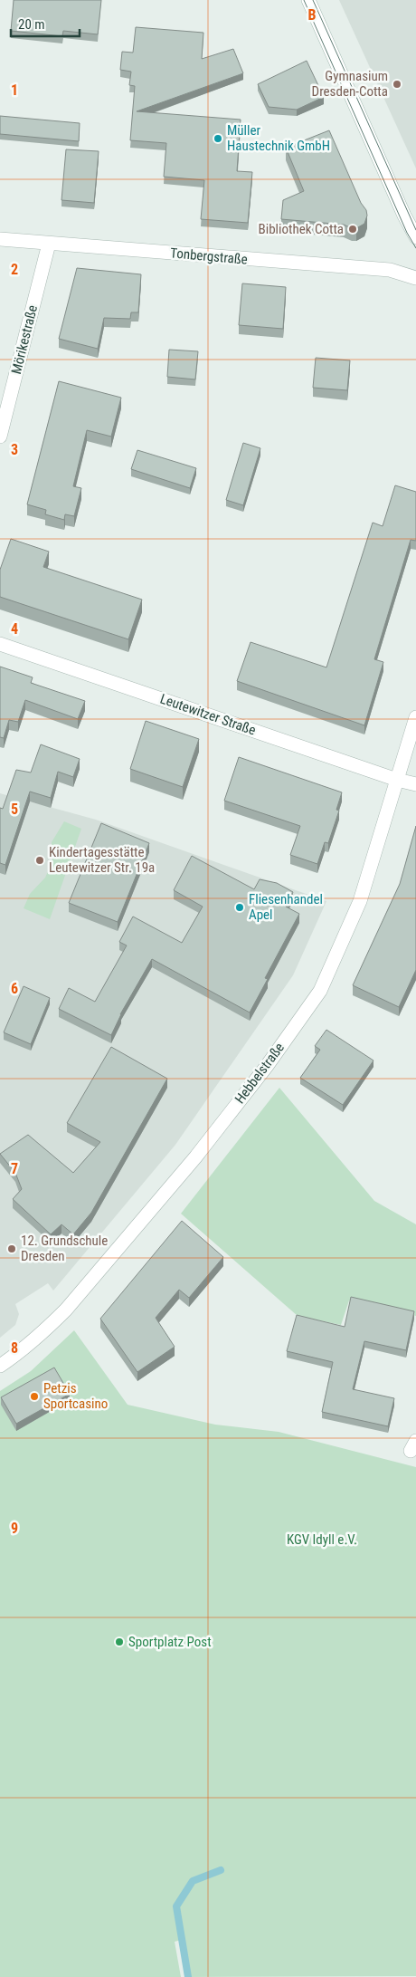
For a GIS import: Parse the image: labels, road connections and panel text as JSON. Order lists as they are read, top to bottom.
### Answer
{
  "streets": {
    "street": [
      "Tonbergstraße",
      "Mörikestraße",
      "Leutewitzer Straße",
      "Hebbelstraße"
    ]
  },
  "crossings": [
    ["Tonbergstraße", "Mörikestraße"],
    ["Leutewitzer Straße", "Hebbelstraße"]
  ],
  "parks": ["KGV Idyll e.V."],
  "places": [
    "Gymnasium Dresden-Cotta",
    "Müller Haustechnik GmbH",
    "Bibliothek Cotta",
    "Kindertagesstätte Leutewitzer Str. 19a",
    "Fliesenhandel Apel",
    "12. Grundschule Dresden",
    "Petzis Sportcasino",
    "Sportplatz Post"
  ],
  "scale_bar": "20 m",
  "grid": {
    "columns": ["B"],
    "rows": [
      "1",
      "2",
      "3",
      "4",
      "5",
      "6",
      "7",
      "8",
      "9"
    ]
  }
}
